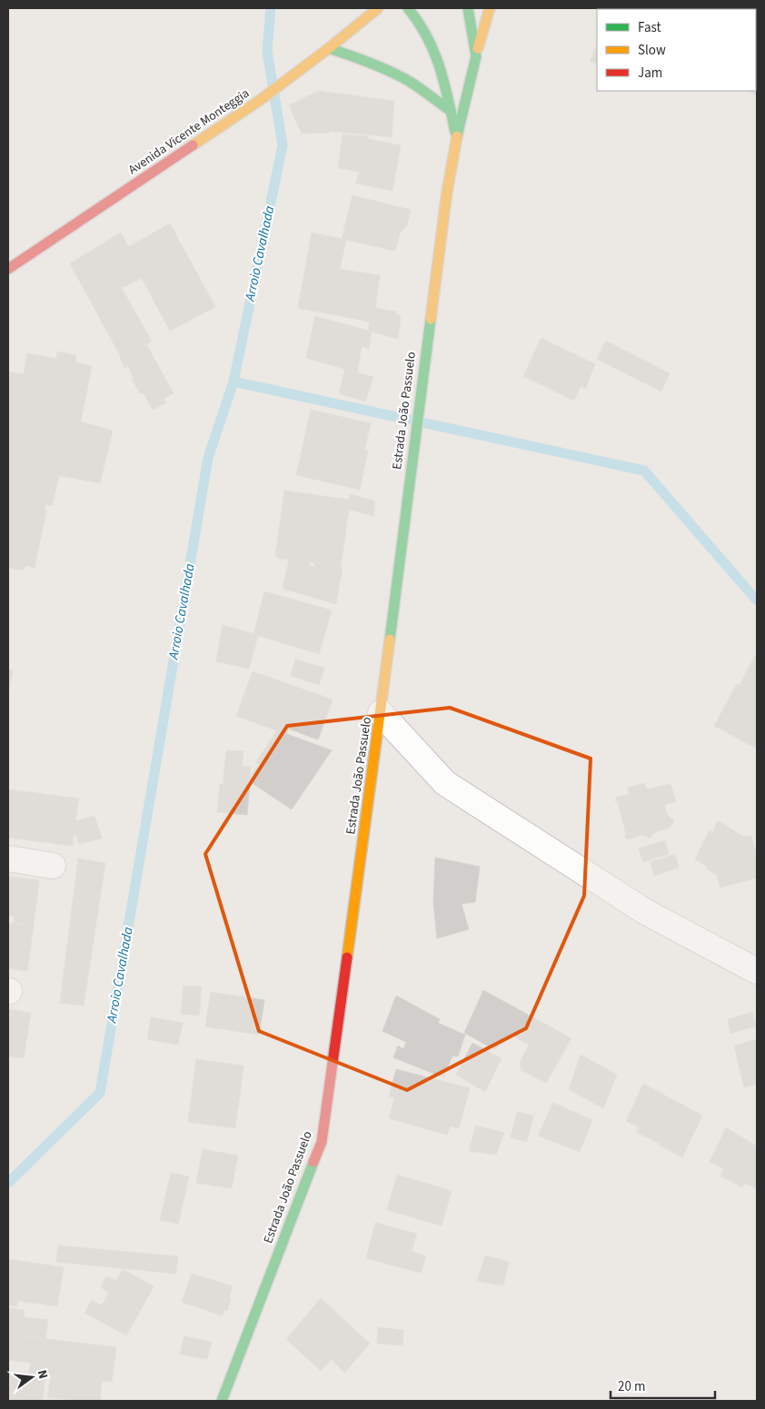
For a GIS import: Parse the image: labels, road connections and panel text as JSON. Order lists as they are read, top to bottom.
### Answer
{
  "streets": {
    "street": ["Avenida Vicente Monteggia", "Estrada João Passuelo"]
  },
  "water": ["Arroio Cavalhada"],
  "legend": ["Fast", "Slow", "Jam"],
  "scale_bar": "20 m",
  "north": "right"
}
